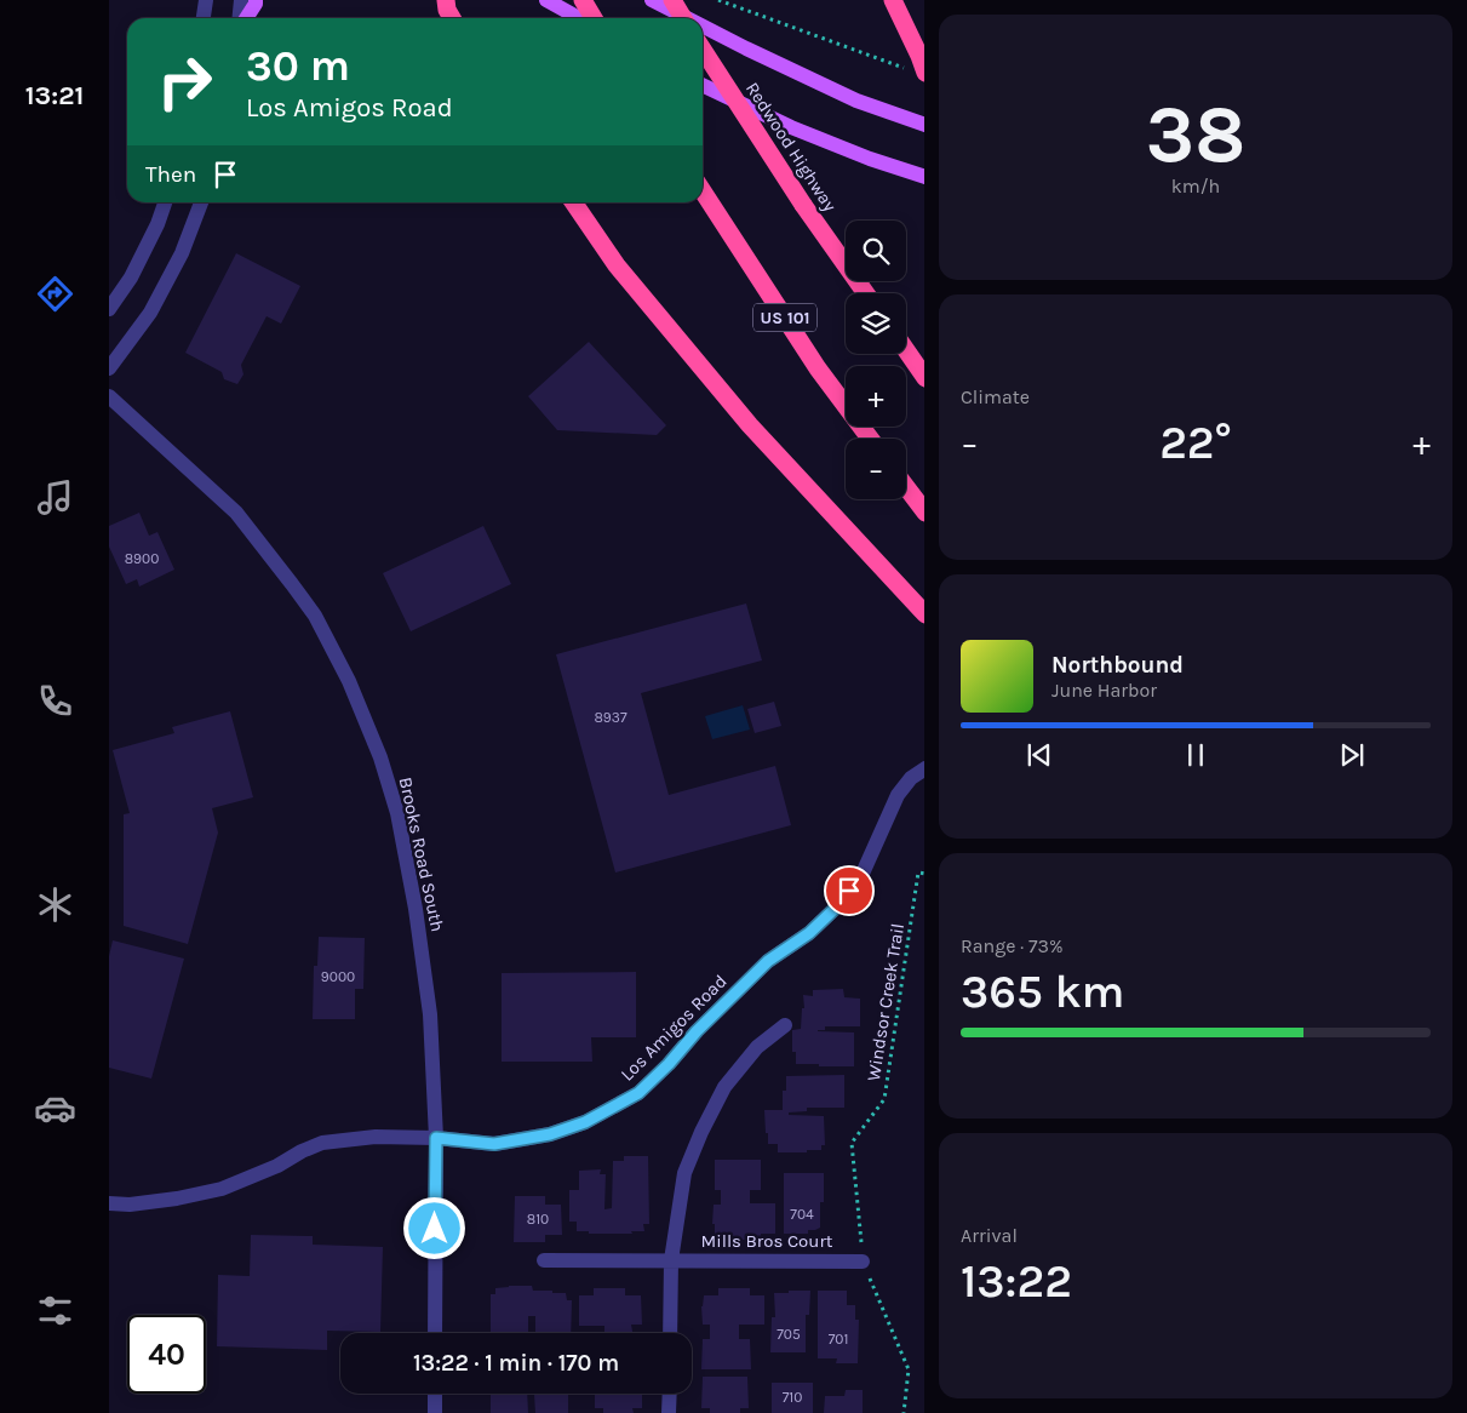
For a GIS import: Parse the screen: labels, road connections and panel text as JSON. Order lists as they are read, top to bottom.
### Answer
{
  "streets": {
    "highway": ["Redwood Highway", "US 101"],
    "street": ["Brooks Road South", "Los Amigos Road", "Mills Bros Court"],
    "path": ["Windsor Creek Trail"]
  },
  "crossings": [
    ["Brooks Road South", "Los Amigos Road"],
    ["Windsor Creek Trail", "Mills Bros Court"]
  ],
  "house_numbers": [
    "8900",
    "8937",
    "9000",
    "704",
    "810",
    "705",
    "701",
    "710"
  ],
  "page": {
    "tabs": "13:21",
    "tile": [
      ["38", "km/h"],
      "Climate",
      ["Range · 73%", "365 km"],
      ["Arrival", "13:22"]
    ],
    "turn": ["30 m", "Los Amigos Road"],
    "then": "Then",
    "map_buttons": ["+", "−"],
    "heat": ["−", "22°", "+"],
    "song": ["Northbound", "June Harbor"],
    "limit": "40",
    "trip": "13:22 · 1 min · 170 m"
  }
}
